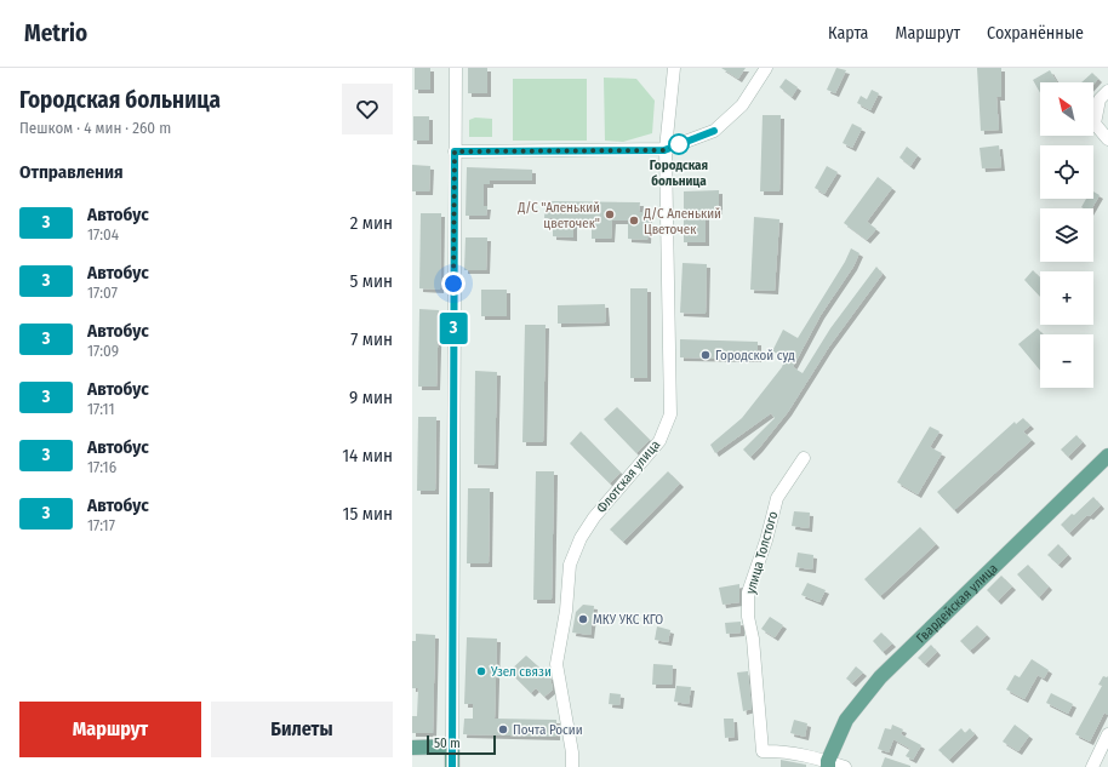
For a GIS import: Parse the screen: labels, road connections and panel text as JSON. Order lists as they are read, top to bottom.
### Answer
{
  "streets": {
    "main road": ["Гвардейская улица"],
    "street": ["Флотская улица", "улица Толстого"]
  },
  "crossings": [
    ["улица Толстого", "Гвардейская улица"]
  ],
  "places": [
    "Городская больница",
    "Д/С \"Аленький цветочек\"",
    "Д/С Аленький Цветочек",
    "Городской суд",
    "МКУ УКС КГО",
    "Узел связи",
    "Почта Росии"
  ],
  "lines": ["bus line 3"],
  "scale_bar": "50 m",
  "north": "top left",
  "page": {
    "header": "Metrio",
    "nav": ["Карта", "Маршрут", "Сохранённые"],
    "heading": [
      ["Городская больница", "Пешком · 4 мин · 260 m"],
      "Отправления"
    ],
    "on_map": "3",
    "map_buttons": ["+", "−"],
    "list": [
      {
        "mark": "3",
        "name": "Автобус",
        "note": "17:04",
        "value": "2 мин"
      },
      {
        "mark": "3",
        "name": "Автобус",
        "note": "17:07",
        "value": "5 мин"
      },
      {
        "mark": "3",
        "name": "Автобус",
        "note": "17:09",
        "value": "7 мин"
      },
      {
        "mark": "3",
        "name": "Автобус",
        "note": "17:11",
        "value": "9 мин"
      },
      {
        "mark": "3",
        "name": "Автобус",
        "note": "17:16",
        "value": "14 мин"
      },
      {
        "mark": "3",
        "name": "Автобус",
        "note": "17:17",
        "value": "15 мин"
      }
    ],
    "buttons": ["Маршрут", "Билеты"],
    "scale": "50 m"
  }
}
